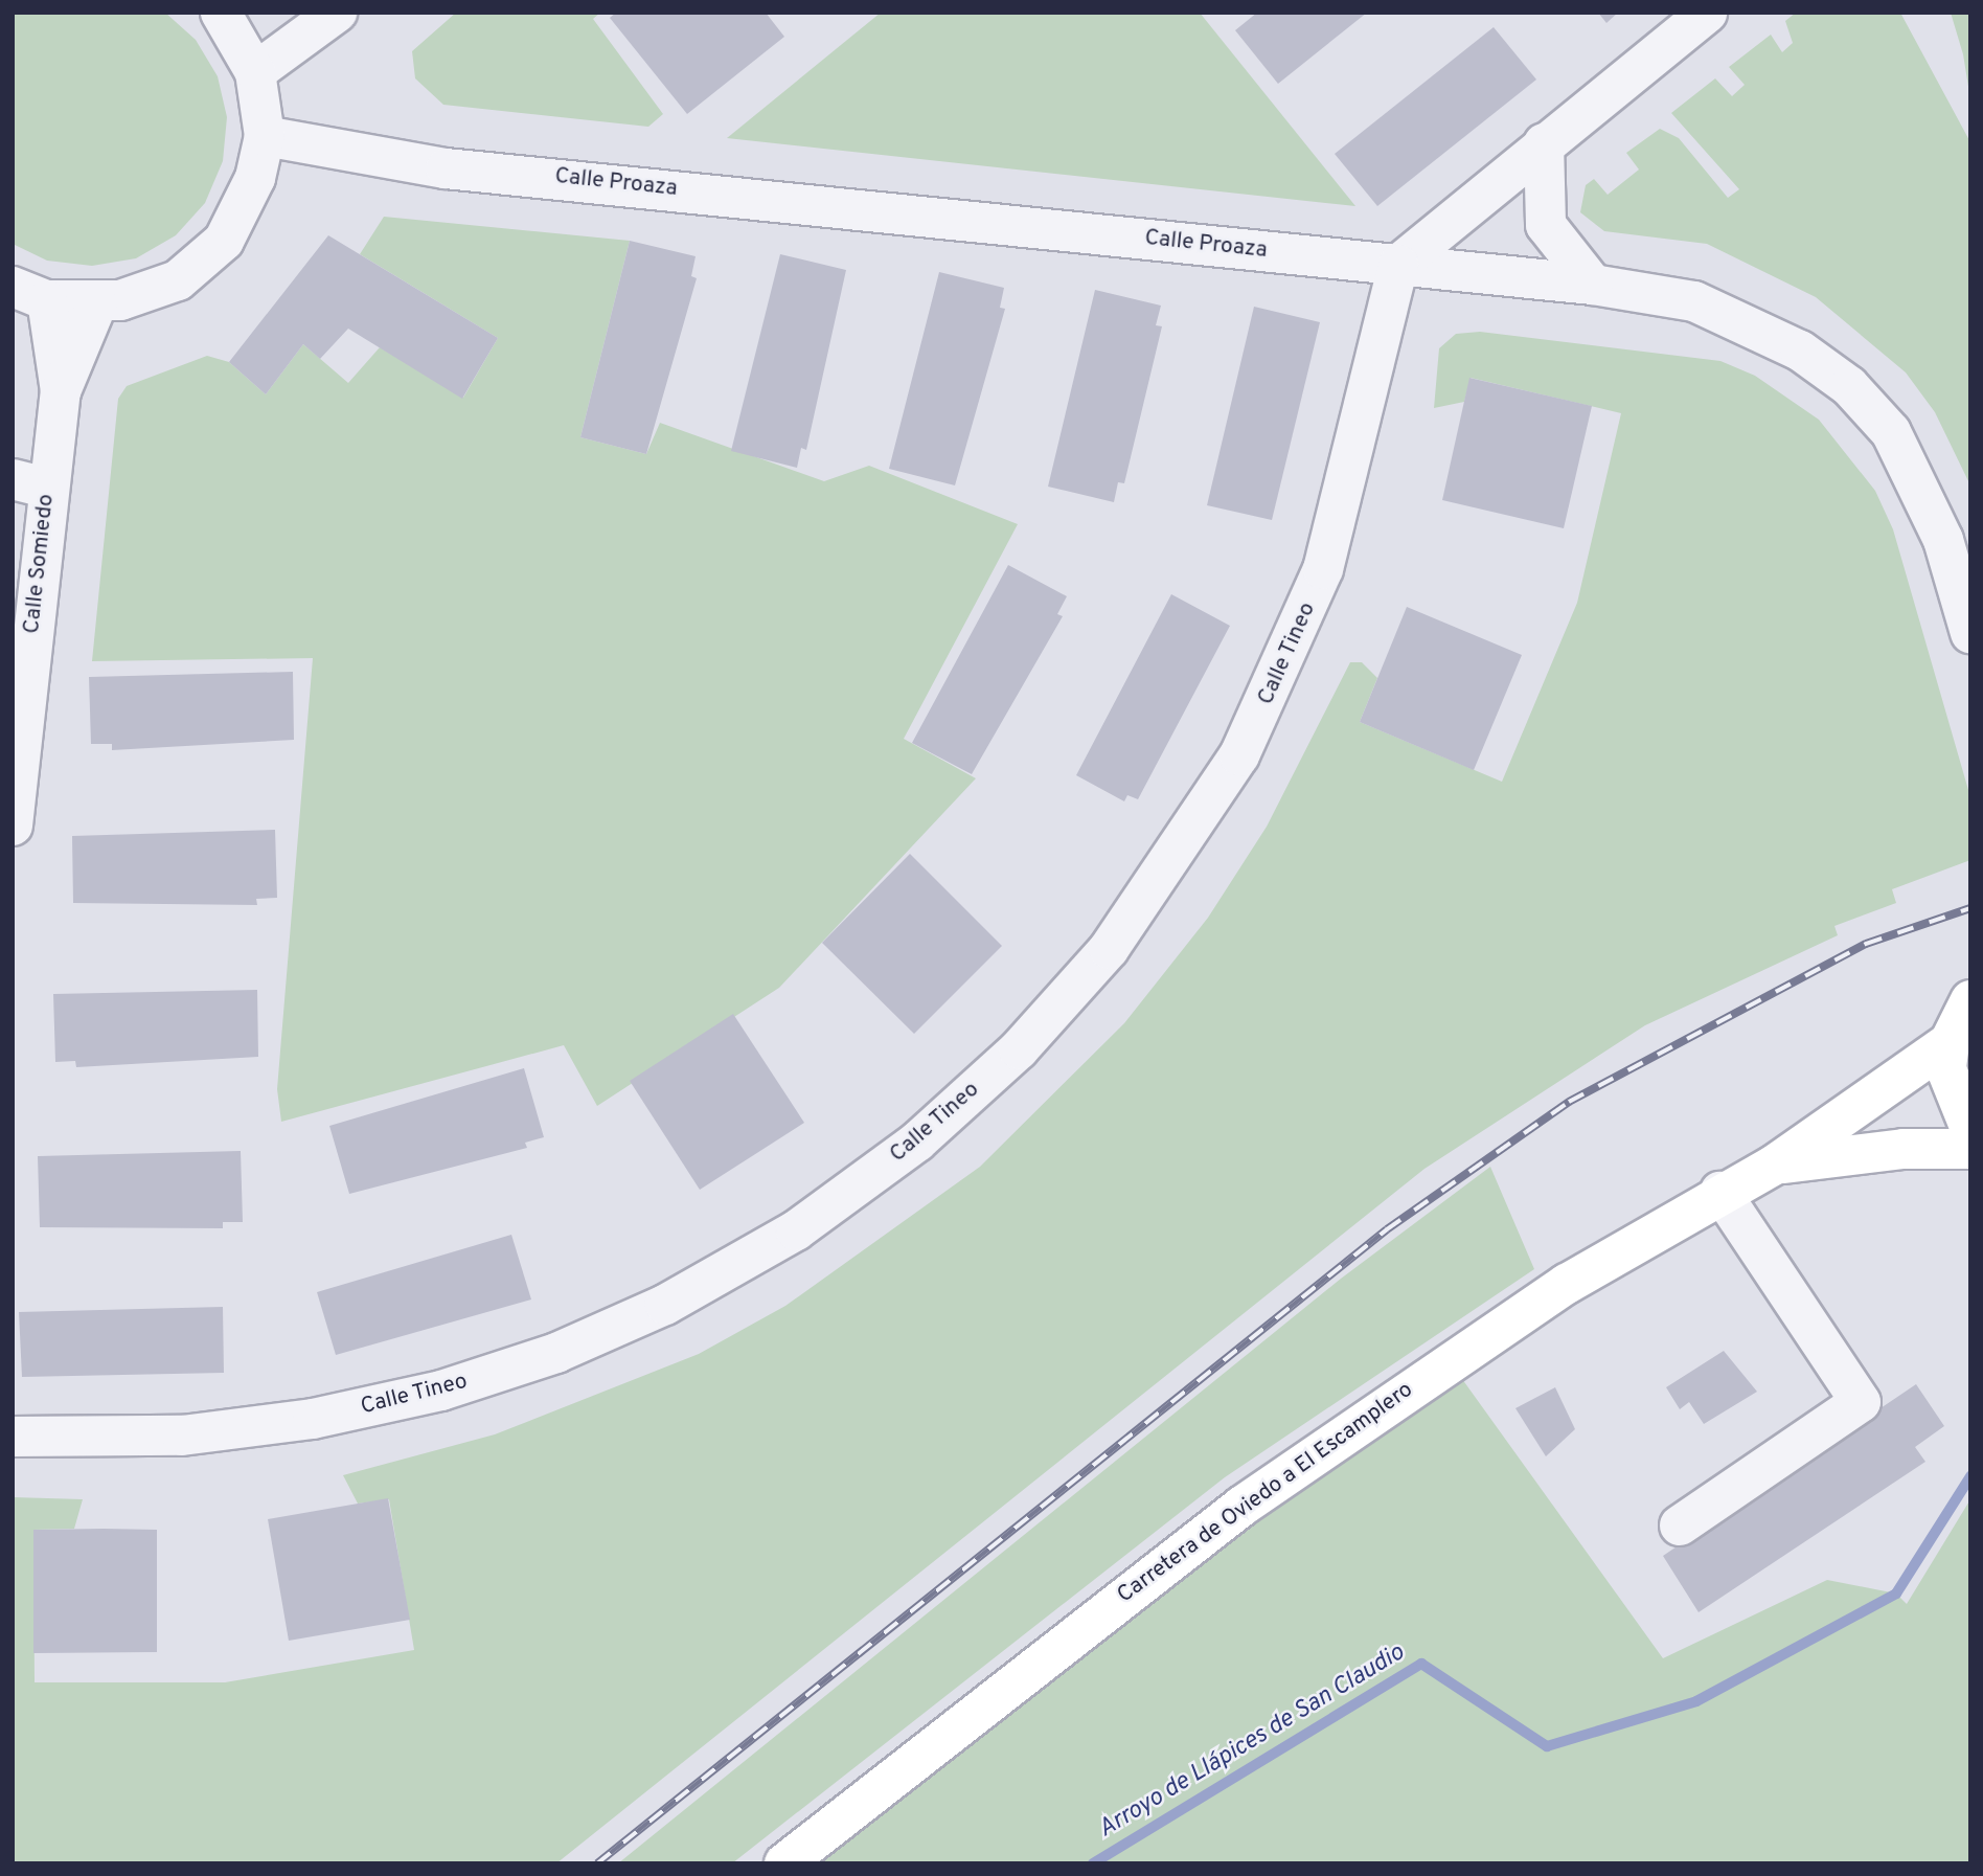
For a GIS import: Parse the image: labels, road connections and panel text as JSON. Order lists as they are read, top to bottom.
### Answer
{
  "streets": {
    "main road": ["Carretera de Oviedo a El Escamplero"],
    "street": ["Calle Proaza", "Calle Somiedo", "Calle Tineo"]
  },
  "crossings": [
    ["Calle Proaza", "Calle Tineo"]
  ],
  "water": ["Arroyo de Llápices de San Claudio"]
}
